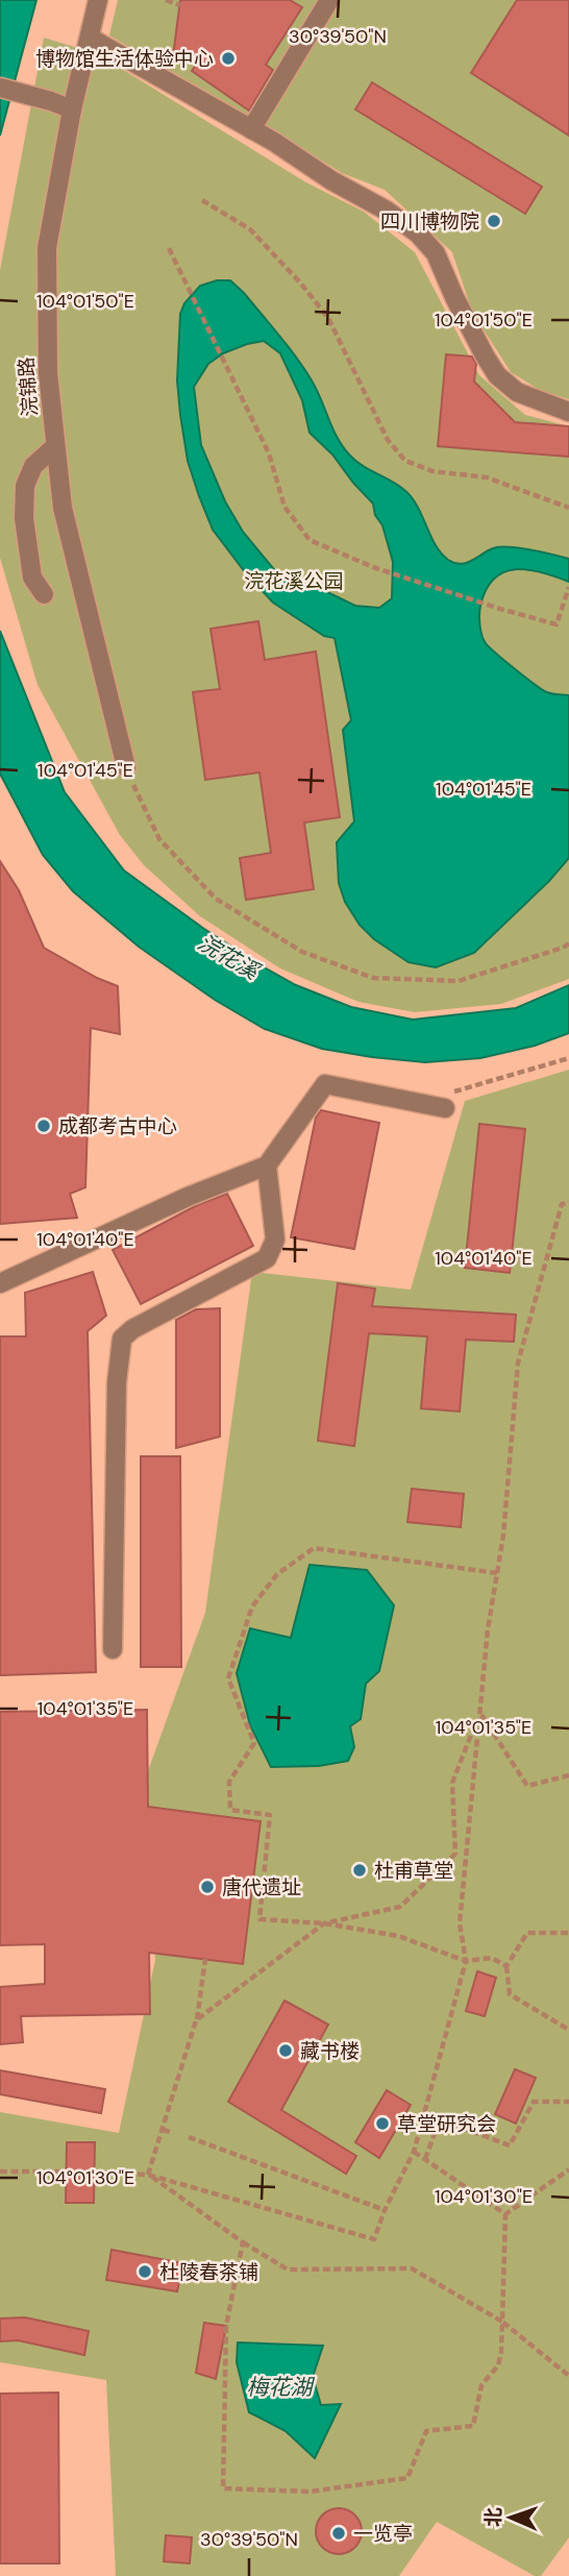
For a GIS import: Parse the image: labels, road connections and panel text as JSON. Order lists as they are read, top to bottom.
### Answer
{
  "streets": {
    "street": ["浣锦路"]
  },
  "water": ["浣花溪", "梅花湖"],
  "parks": ["浣花溪公园"],
  "places": [
    "博物馆生活体验中心",
    "四川博物院",
    "成都考古中心",
    "杜甫草堂",
    "唐代遗址",
    "藏书楼",
    "草堂研究会",
    "杜陵春茶铺",
    "一览亭"
  ],
  "north": "left",
  "coordinates": [
    "30°39'50\"N",
    "104°01'50\"E",
    "104°01'45\"E",
    "104°01'40\"E",
    "104°01'35\"E",
    "104°01'30\"E"
  ]
}
